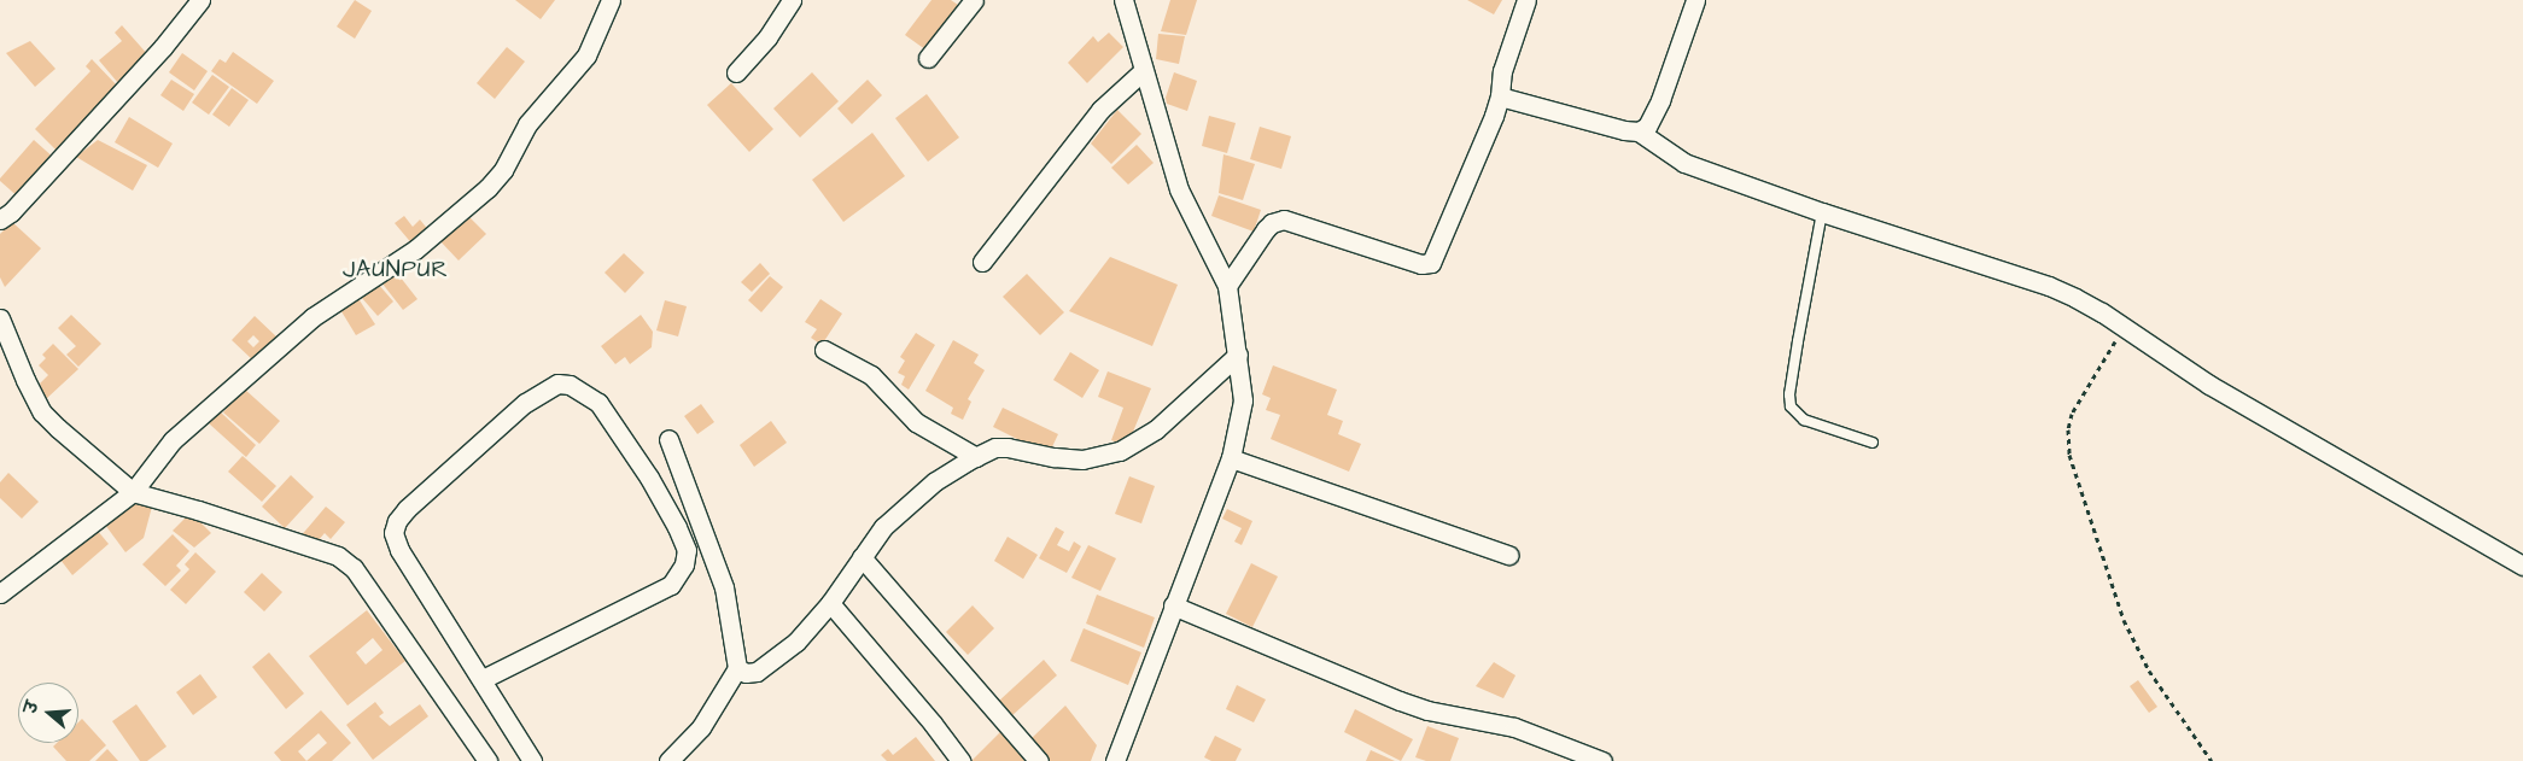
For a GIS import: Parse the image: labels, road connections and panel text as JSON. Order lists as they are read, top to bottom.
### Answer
{
  "districts": ["JAUNPUR"],
  "north": "left"
}
